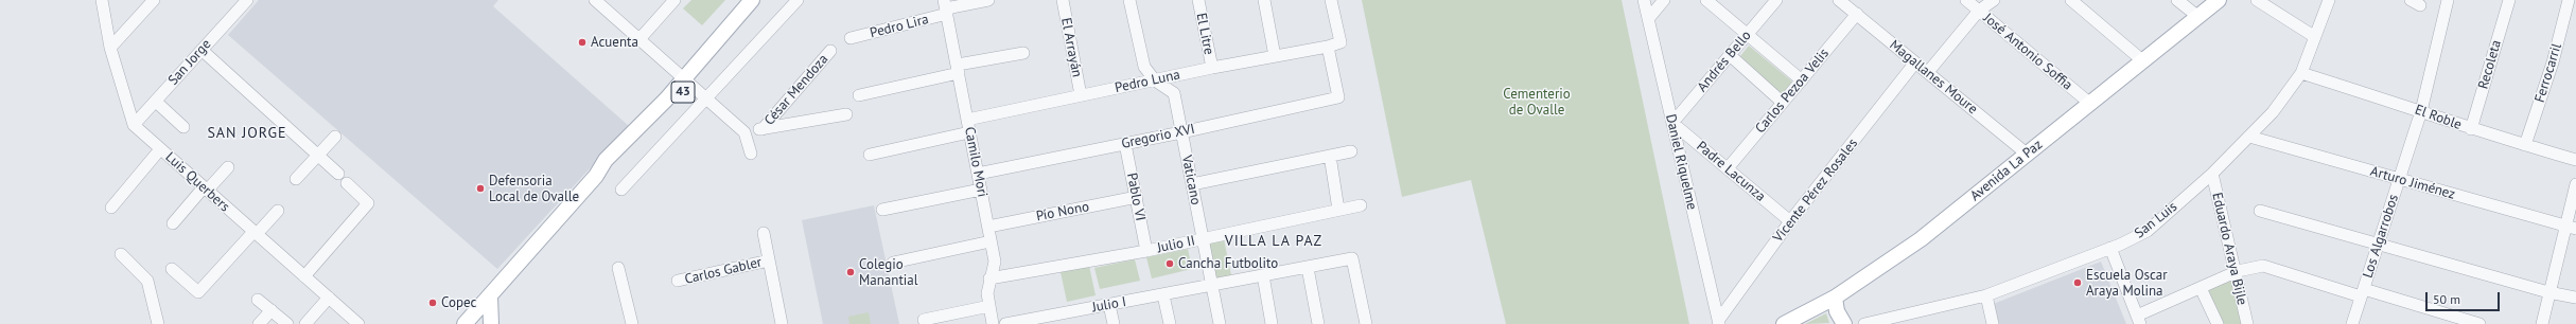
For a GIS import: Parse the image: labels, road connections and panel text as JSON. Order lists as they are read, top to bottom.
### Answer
{
  "streets": {
    "main road": ["43", "Avenida La Paz"],
    "street": [
      "Pedro Lira",
      "El Litre",
      "El Arrayán",
      "José Antonio Soffia",
      "Andrés Bello",
      "San Jorge",
      "Recoleta",
      "Ferrocarril",
      "Magallanes Moure",
      "Pedro Luna",
      "César Mendoza",
      "Carlos Pezoa Velis",
      "El Roble",
      "Gregorio XVI",
      "Camilo Mori",
      "Daniel Riquelme",
      "Padre Lacunza",
      "Vaticano",
      "Luis Querbers",
      "Arturo Jiménez",
      "Vicente Pérez Rosales",
      "Pablo VI",
      "Pío Nono",
      "San Luis",
      "Los Algarrobos",
      "Julio II",
      "Eduardo Araya Bijle",
      "Carlos Gabler",
      "Julio I"
    ]
  },
  "crossings": [
    ["Pedro Lira", "Camilo Mori"],
    ["El Litre", "Pedro Luna"],
    ["El Arrayán", "Pedro Luna"],
    ["José Antonio Soffia", "Avenida La Paz"],
    ["Andrés Bello", "Daniel Riquelme"],
    ["Andrés Bello", "Padre Lacunza"],
    ["San Jorge", "Luis Querbers"],
    ["Recoleta", "El Roble"],
    ["Ferrocarril", "El Roble"],
    ["Magallanes Moure", "Carlos Pezoa Velis"],
    ["Magallanes Moure", "Avenida La Paz"],
    ["Magallanes Moure", "Vicente Pérez Rosales"],
    ["Pedro Luna", "Gregorio XVI"],
    ["Pedro Luna", "Camilo Mori"],
    ["Pedro Luna", "Vaticano"],
    ["Carlos Pezoa Velis", "Padre Lacunza"],
    ["El Roble", "San Luis"],
    ["El Roble", "Los Algarrobos"],
    ["Gregorio XVI", "Camilo Mori"],
    ["Gregorio XVI", "Vaticano"],
    ["Gregorio XVI", "Pablo VI"],
    ["Camilo Mori", "Pío Nono"],
    ["Camilo Mori", "Julio II"],
    ["Daniel Riquelme", "Padre Lacunza"],
    ["Daniel Riquelme", "Vicente Pérez Rosales"],
    ["Padre Lacunza", "Vicente Pérez Rosales"],
    ["Vaticano", "Julio II"],
    ["Vaticano", "Julio I"],
    ["Arturo Jiménez", "San Luis"],
    ["Arturo Jiménez", "Los Algarrobos"],
    ["Pablo VI", "Pío Nono"],
    ["Pablo VI", "Julio II"],
    ["San Luis", "Eduardo Araya Bijle"]
  ],
  "districts": ["SAN JORGE", "VILLA LA PAZ"],
  "parks": ["Cementerio de Ovalle"],
  "places": [
    "Acuenta",
    "Defensoria Local de Ovalle",
    "Cancha Futbolito",
    "Colegio Manantial",
    "Escuela Oscar Araya Molina",
    "Copec"
  ],
  "scale_bar": "50 m"
}
